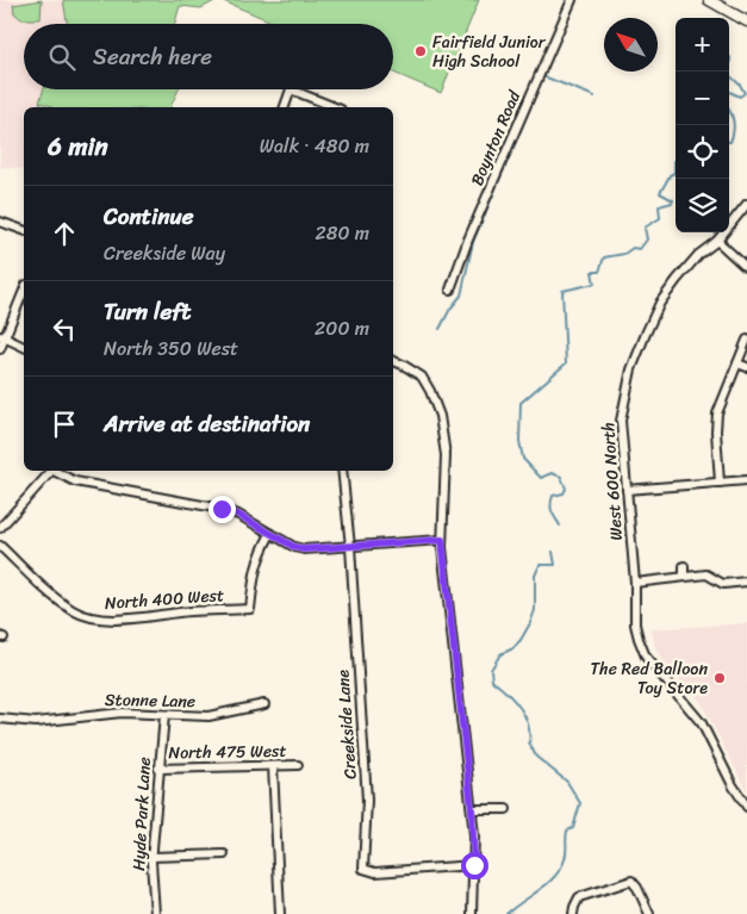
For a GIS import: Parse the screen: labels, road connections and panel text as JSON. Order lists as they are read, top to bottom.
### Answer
{
  "streets": {
    "street": [
      "Boynton Road",
      "West 600 North",
      "North 400 West",
      "Stonne Lane",
      "Creekside Lane",
      "North 475 West",
      "Hyde Park Lane"
    ]
  },
  "crossings": [
    ["Stonne Lane", "Hyde Park Lane"],
    ["North 475 West", "Hyde Park Lane"]
  ],
  "places": ["Fairfield Junior High School", "The Red Balloon Toy Store"],
  "north": "top left",
  "page": {
    "map_buttons": ["+", "−"],
    "search": "Search here",
    "heading": ["6 min", "Walk · 480 m"],
    "list": [
      ["Continue", "Creekside Way", "280 m"],
      ["Turn left", "North 350 West", "200 m"],
      "Arrive at destination"
    ]
  }
}
